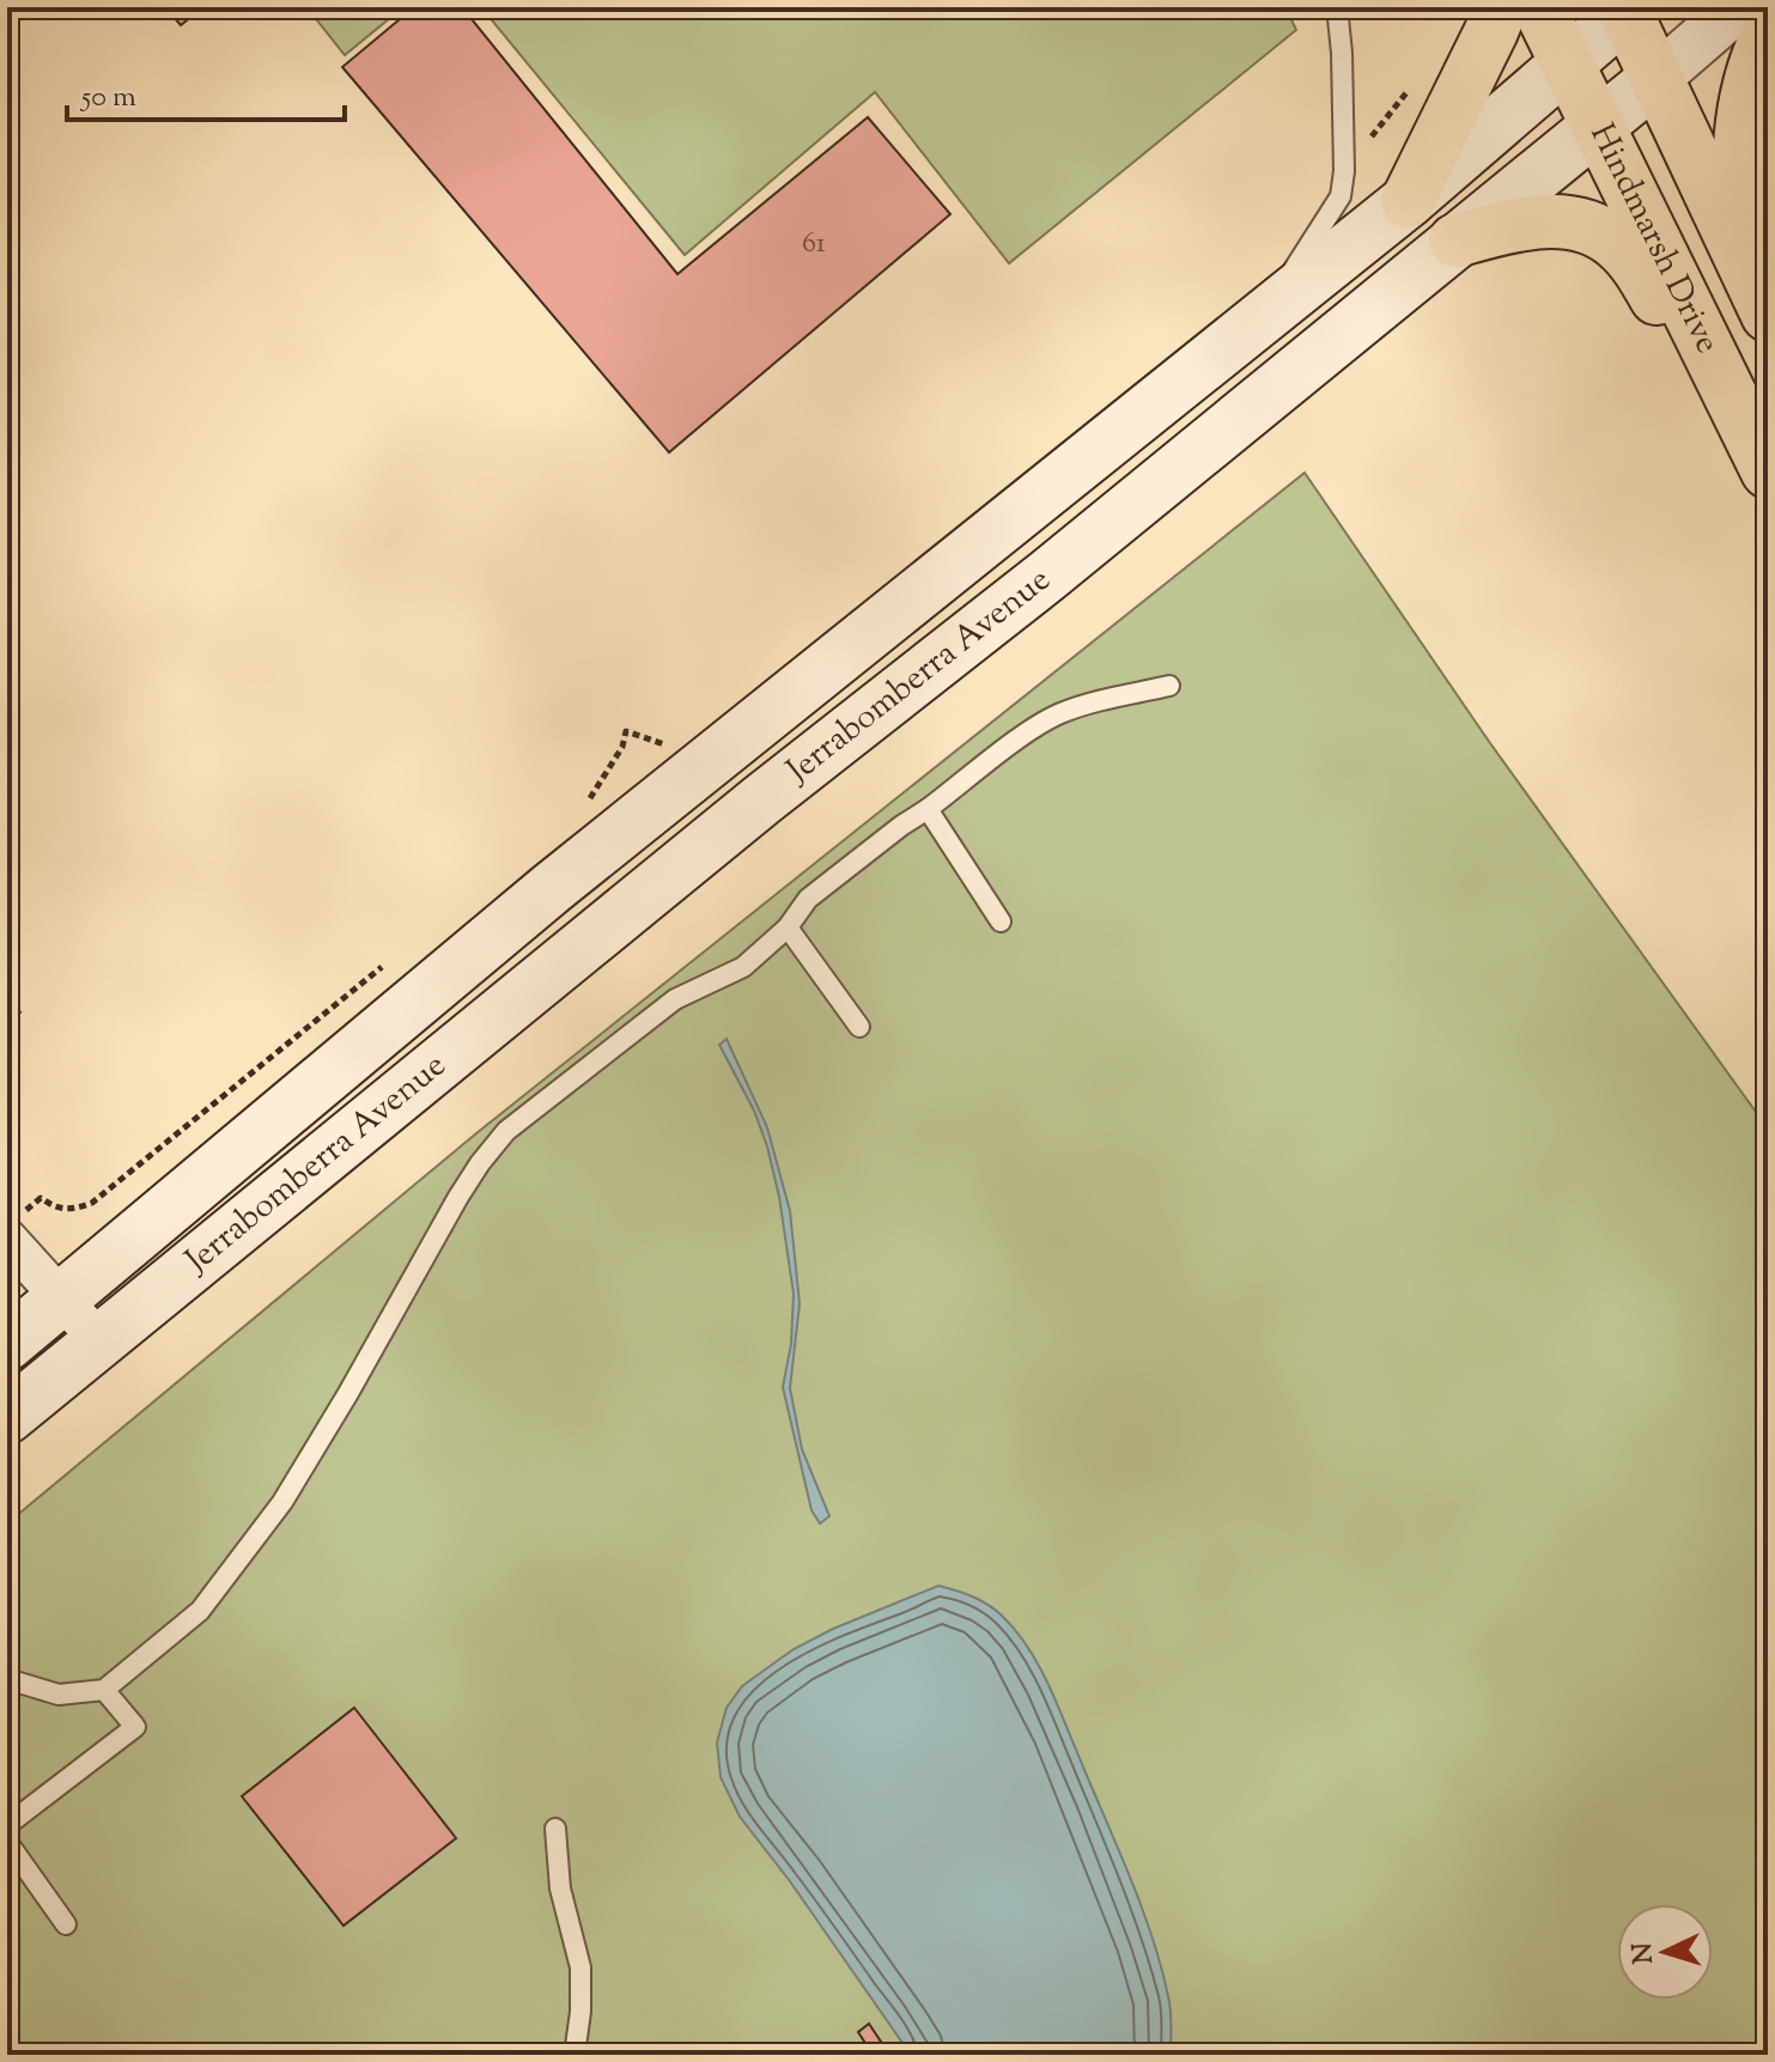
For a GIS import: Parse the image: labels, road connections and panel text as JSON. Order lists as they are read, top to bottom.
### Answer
{
  "streets": {
    "main road": ["Hindmarsh Drive", "Jerrabomberra Avenue"]
  },
  "crossings": [
    ["Hindmarsh Drive", "Jerrabomberra Avenue"]
  ],
  "house_numbers": ["61"],
  "scale_bar": "50 m",
  "north": "left"
}
